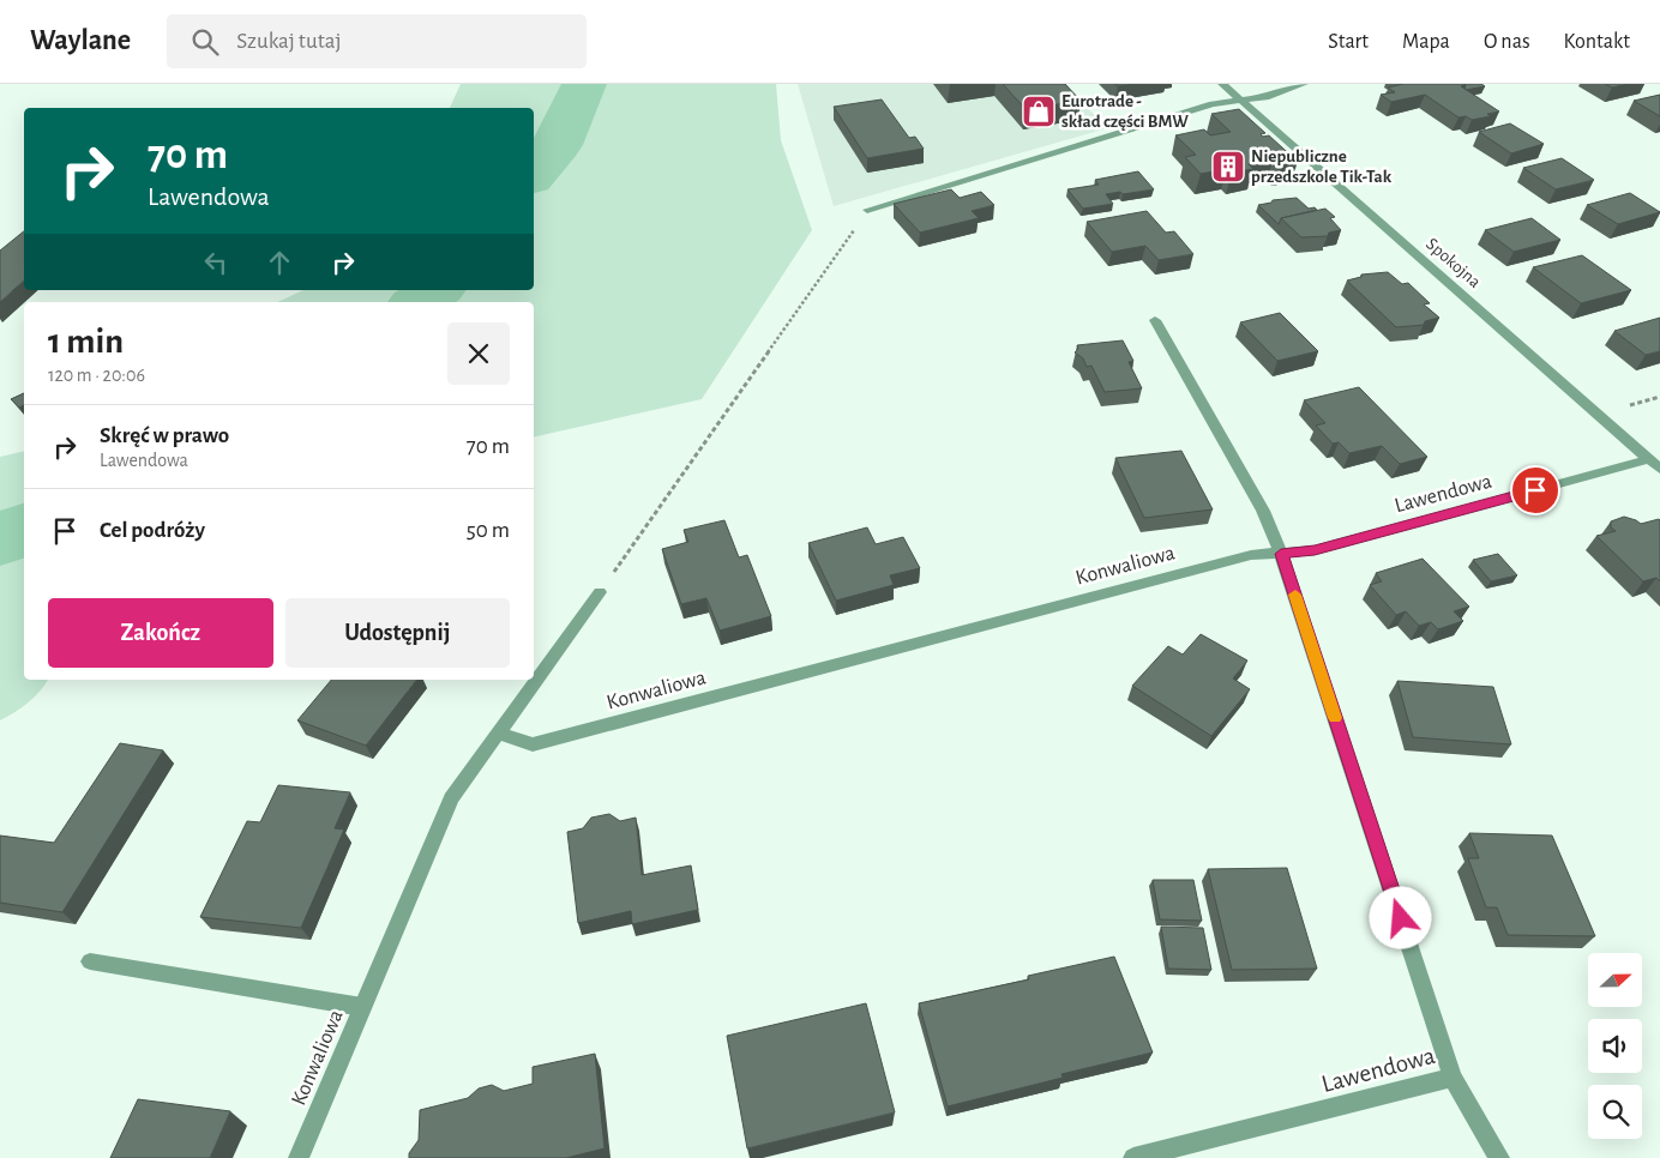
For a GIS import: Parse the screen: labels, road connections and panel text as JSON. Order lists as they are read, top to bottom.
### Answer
{
  "streets": {
    "street": ["Spokojna", "Lawendowa", "Konwaliowa"]
  },
  "crossings": [
    ["Spokojna", "Lawendowa"],
    ["Lawendowa", "Konwaliowa"]
  ],
  "places": {
    "shop": ["Eurotrade - skład części BMW"],
    "building": ["Niepubliczne przedszkole Tik-Tak"]
  },
  "north": "right",
  "page": {
    "header": "Waylane",
    "search": "Szukaj tutaj",
    "nav": [
      "Start",
      "Mapa",
      "O nas",
      "Kontakt"
    ],
    "turn": ["70 m", "Lawendowa"],
    "heading": ["1 min", "120 m · 20:06"],
    "list": [
      {
        "name": "Skręć w prawo",
        "note": "Lawendowa",
        "value": "70 m"
      },
      {
        "name": "Cel podróży",
        "value": "50 m"
      }
    ],
    "buttons": ["Zakończ", "Udostępnij"]
  }
}
